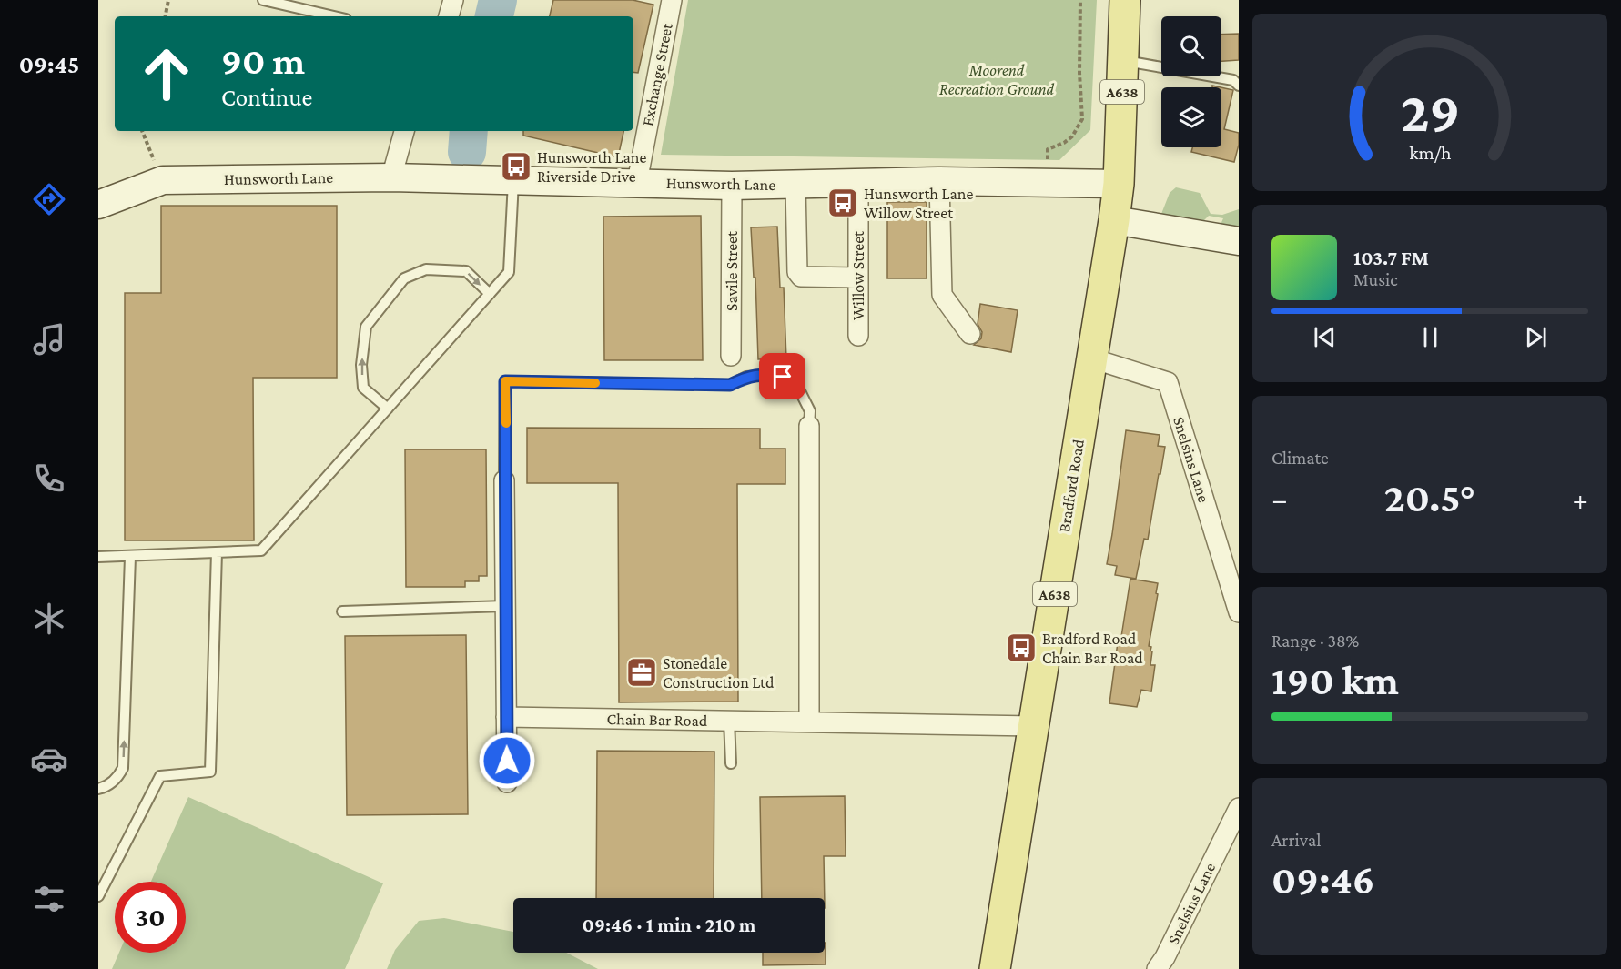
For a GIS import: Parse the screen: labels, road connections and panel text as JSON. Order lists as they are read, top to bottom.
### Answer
{
  "streets": {
    "main road": ["A638", "Hunsworth Lane", "Bradford Road"],
    "street": [
      "Exchange Street",
      "Savile Street",
      "Willow Street",
      "Snelsins Lane",
      "Chain Bar Road"
    ]
  },
  "crossings": [
    ["Exchange Street", "Hunsworth Lane"],
    ["Hunsworth Lane", "Savile Street"],
    ["Hunsworth Lane", "Willow Street"],
    ["Hunsworth Lane", "Bradford Road"],
    ["Snelsins Lane", "Bradford Road"],
    ["Bradford Road", "Chain Bar Road"]
  ],
  "parks": ["Moorend Recreation Ground"],
  "places": {
    "bus stop": ["Hunsworth Lane Riverside Drive", "Hunsworth Lane Willow Street", "Bradford Road Chain Bar Road"],
    "office": ["Stonedale Construction Ltd"]
  },
  "page": {
    "tabs": "09:45",
    "turn": ["90 m", "Continue"],
    "song": ["103.7 FM", "Music"],
    "tile": [
      "Climate",
      ["Range · 38%", "190 km"],
      ["Arrival", "09:46"]
    ],
    "heat": ["−", "20.5°", "+"],
    "limit": "30",
    "trip": "09:46 · 1 min · 210 m",
    "gauge": ["29", "km/h"]
  }
}
